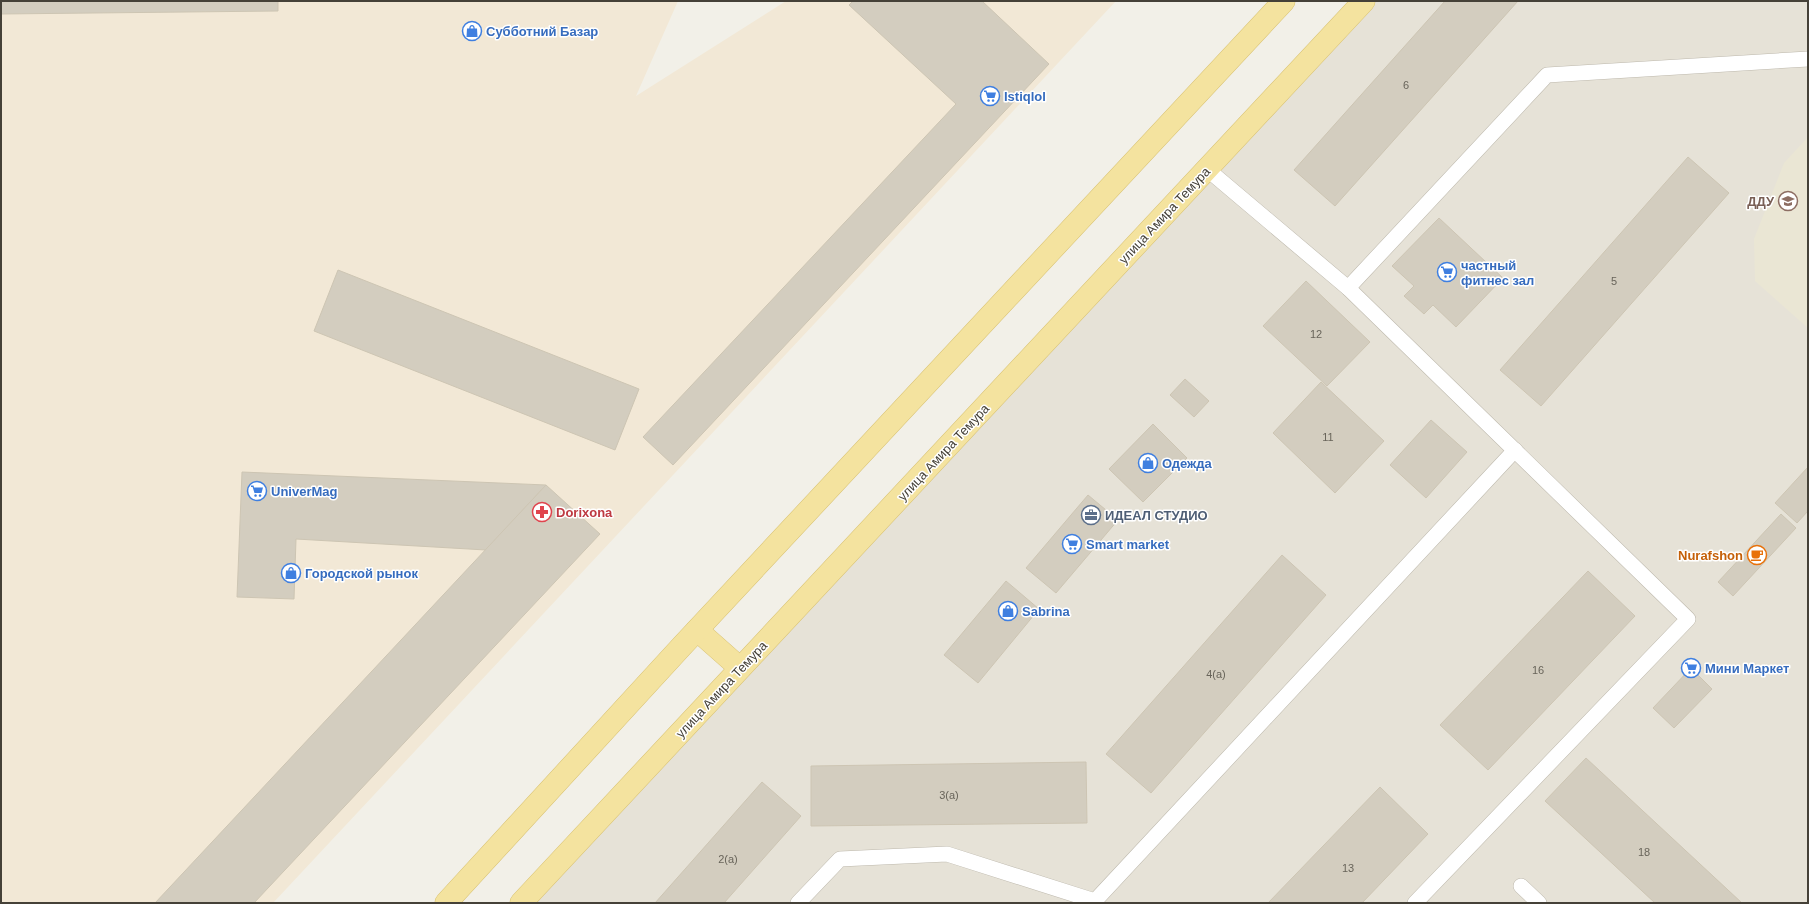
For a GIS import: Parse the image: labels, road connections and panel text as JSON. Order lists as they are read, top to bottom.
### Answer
{
  "streets": {
    "main road": ["улица Амира Темура"]
  },
  "places": {
    "shop": [
      "Субботний Базар",
      "Одежда",
      "Городской рынок",
      "Sabrina"
    ],
    "supermarket": [
      "Istiqlol",
      "частный фитнес зал",
      "UniverMag",
      "Smart market",
      "Мини Маркет"
    ],
    "school or university": ["ДДУ"],
    "pharmacy": ["Dorixona"],
    "office": ["ИДЕАЛ СТУДИО"],
    "cafe": ["Nurafshon"]
  },
  "house_numbers": [
    "6",
    "5",
    "12",
    "11",
    "16",
    "4(а)",
    "3(а)",
    "18",
    "2(а)",
    "13"
  ]
}
